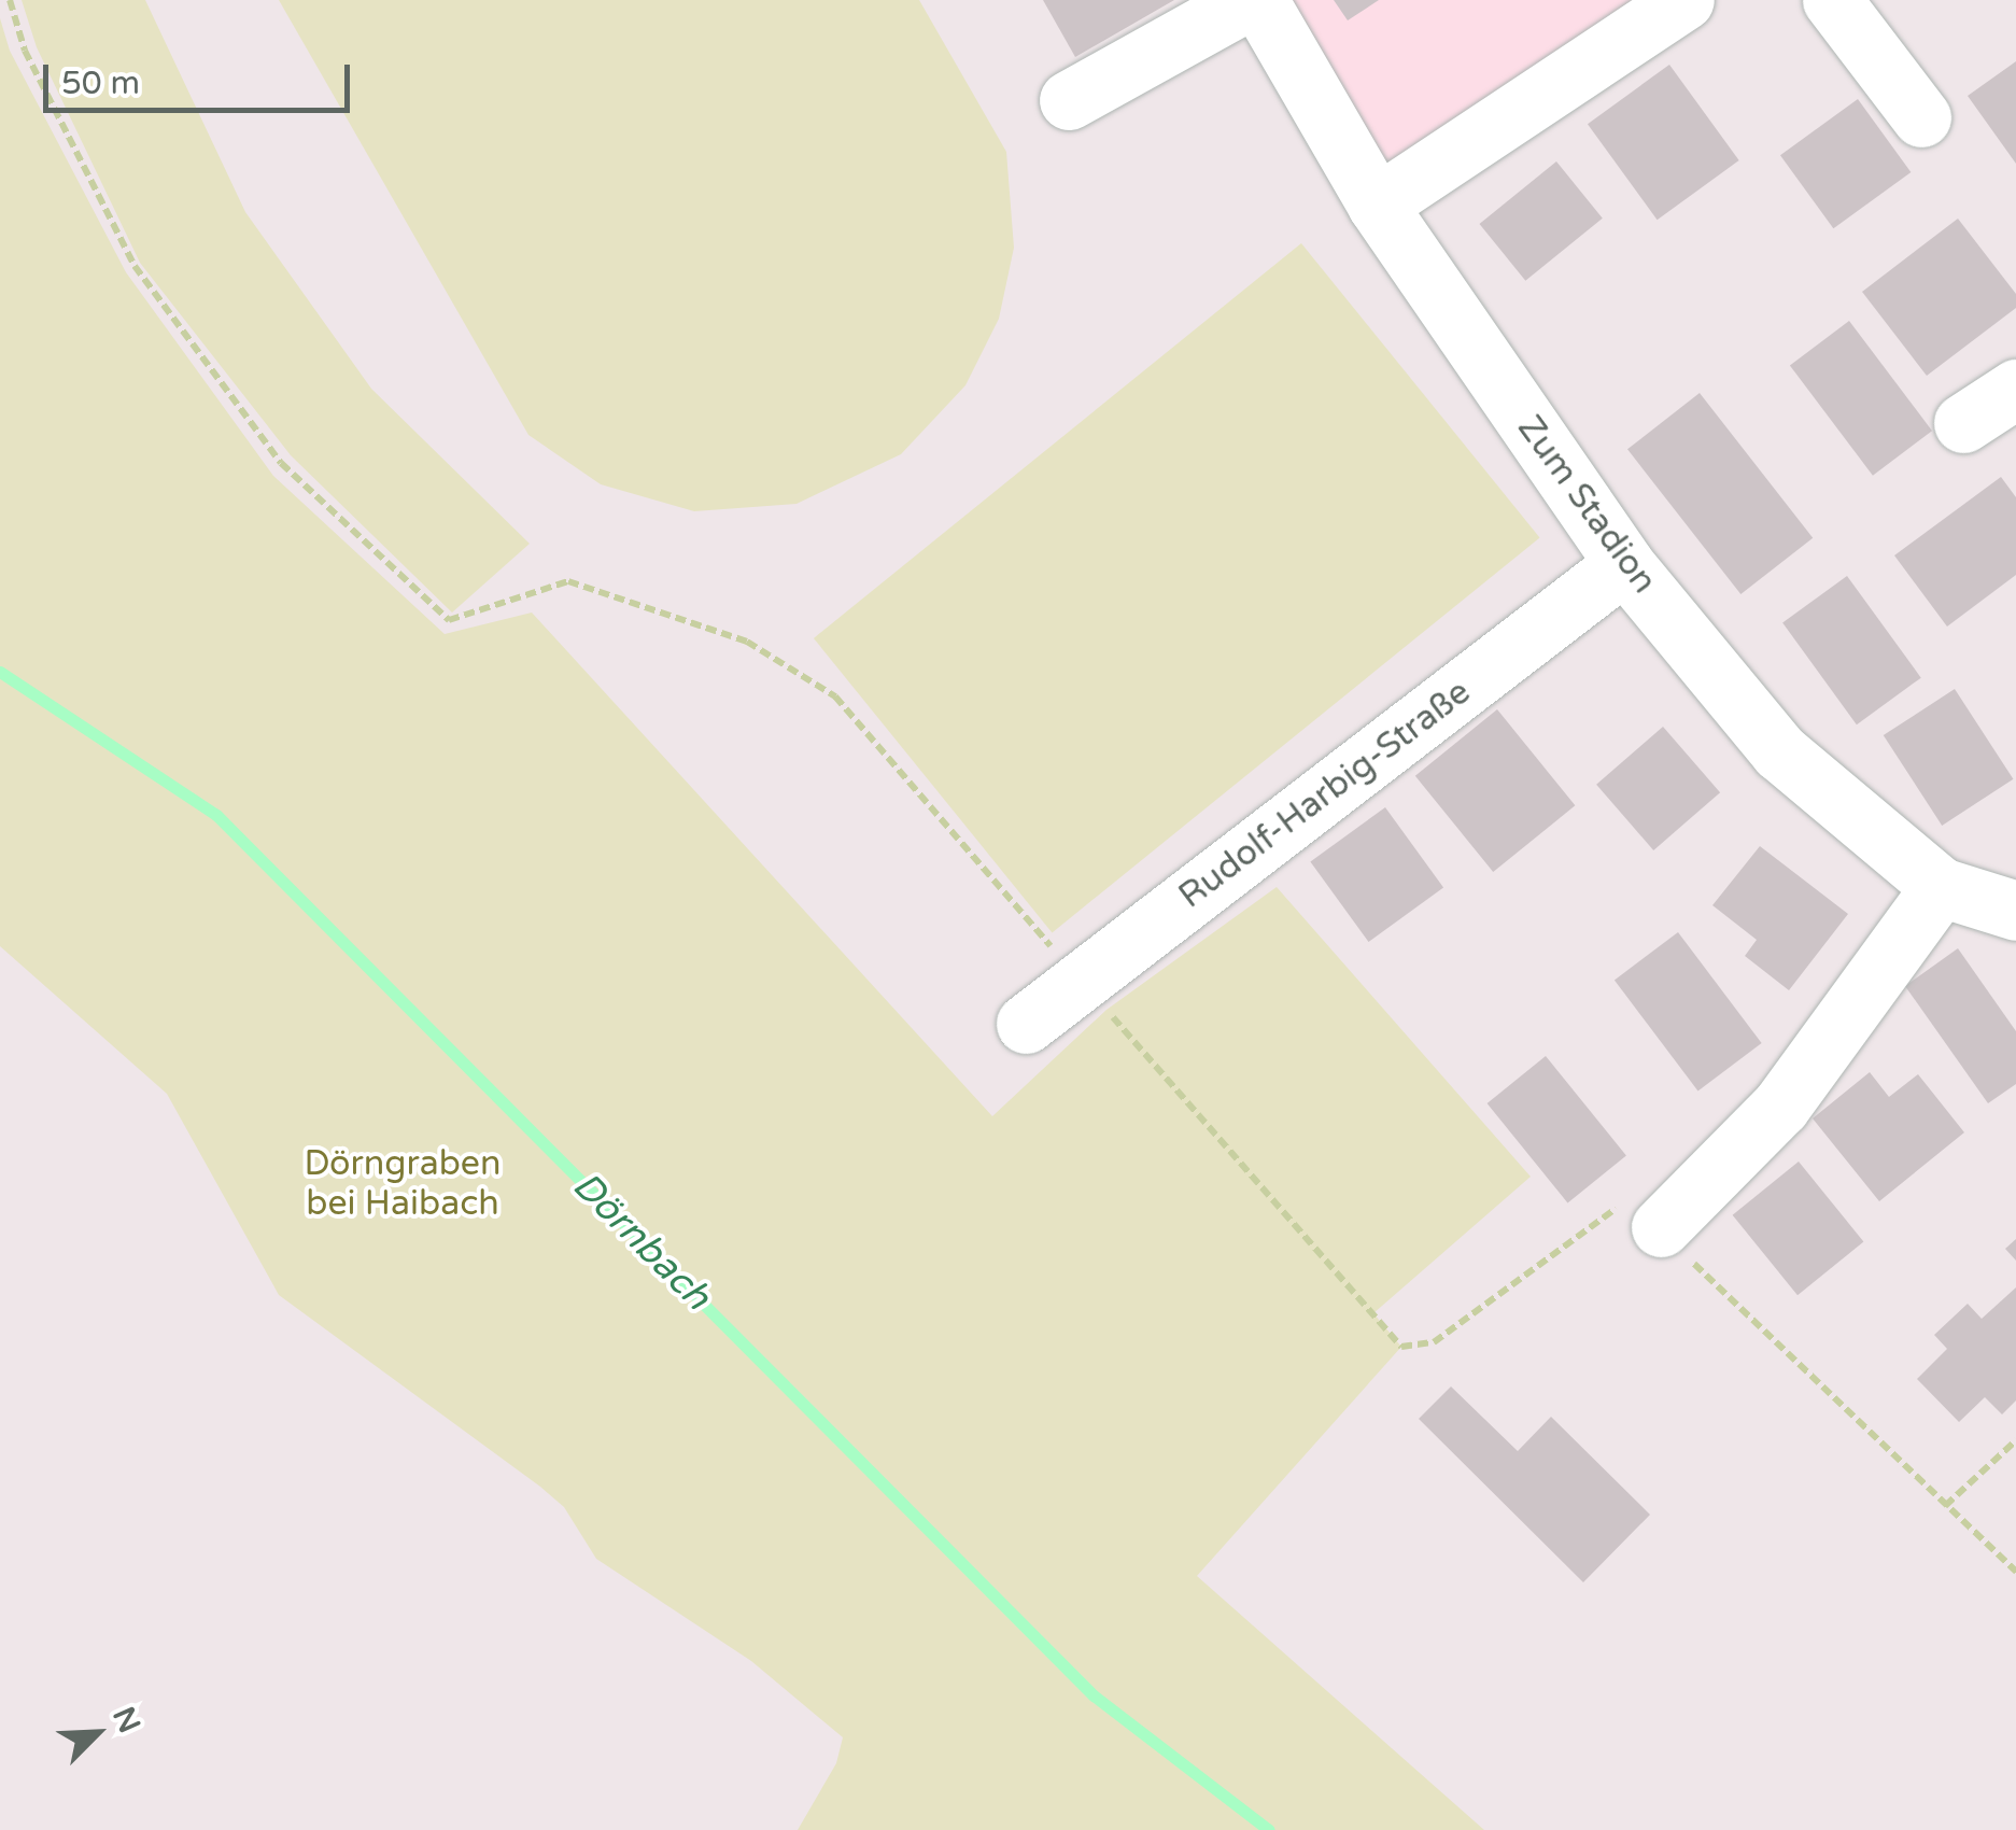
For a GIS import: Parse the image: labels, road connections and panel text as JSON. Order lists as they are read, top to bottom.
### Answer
{
  "streets": {
    "street": ["Zum Stadion", "Rudolf-Harbig-Straße"]
  },
  "crossings": [
    ["Zum Stadion", "Rudolf-Harbig-Straße"]
  ],
  "water": ["Dörnbach"],
  "parks": ["Dörngraben bei Haibach"],
  "scale_bar": "50 m",
  "north": "top right"
}
